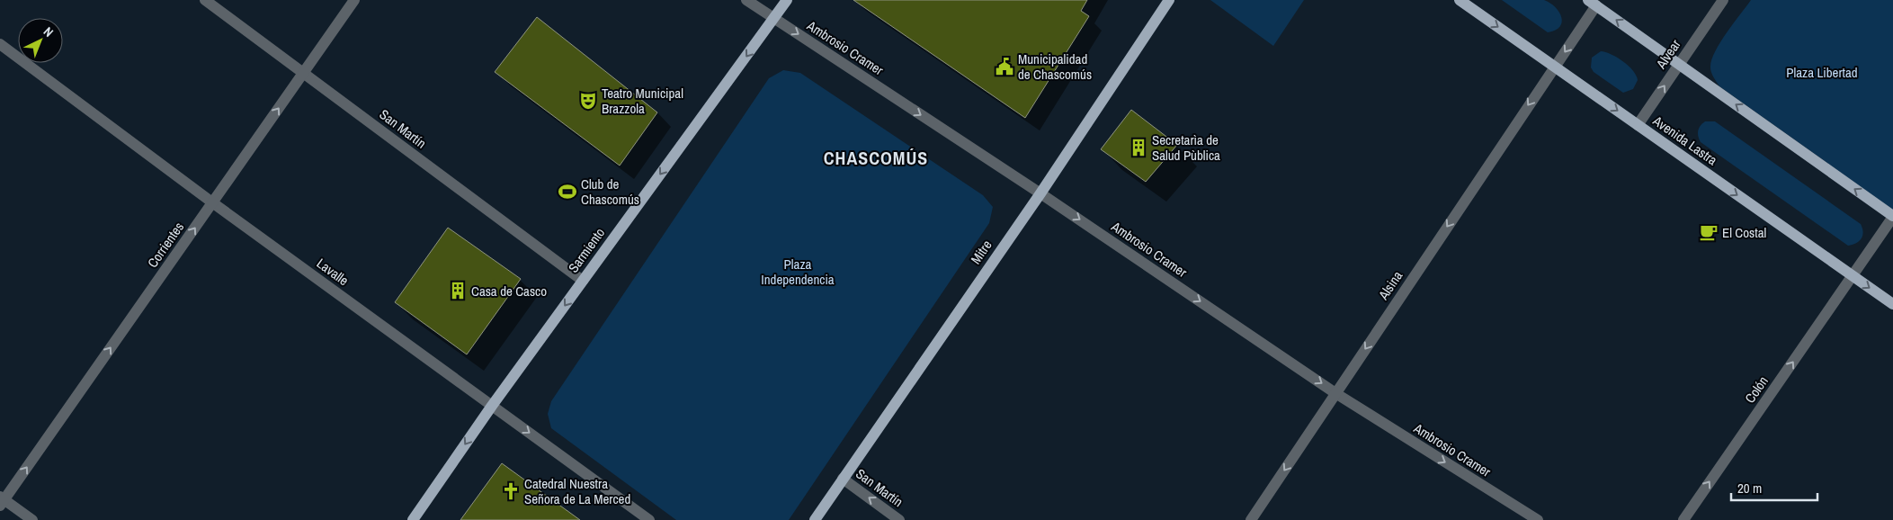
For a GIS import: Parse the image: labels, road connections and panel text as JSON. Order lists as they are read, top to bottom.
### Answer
{
  "streets": {
    "main road": ["Avenida Lastra", "Sarmiento", "Mitre"],
    "street": [
      "Ambrosio Cramer",
      "Alvear",
      "San Martín",
      "Corrientes",
      "Lavalle",
      "Alsina",
      "Colón"
    ]
  },
  "crossings": [
    ["Ambrosio Cramer", "Sarmiento"],
    ["Ambrosio Cramer", "Mitre"],
    ["Ambrosio Cramer", "Alsina"],
    ["Alvear", "Avenida Lastra"],
    ["San Martín", "Corrientes"],
    ["San Martín", "Sarmiento"],
    ["San Martín", "Mitre"],
    ["Avenida Lastra", "Alsina"],
    ["Avenida Lastra", "Colón"],
    ["Corrientes", "Lavalle"],
    ["Sarmiento", "Lavalle"]
  ],
  "one_way": [
    "Ambrosio Cramer",
    "Alvear",
    "Corrientes",
    "Sarmiento",
    "Alsina",
    "Colón"
  ],
  "districts": ["CHASCOMÚS"],
  "parks": ["Plaza Libertad", "Plaza Independencia"],
  "places": {
    "public building": ["Municipalidad de Chascomús"],
    "theatre": ["Teatro Municipal Brazzola"],
    "building": ["Secretarìa de Salud Pùblica", "Casa de Casco"],
    "sports": ["Club de Chascomús"],
    "cafe": ["El Costal"],
    "church": ["Catedral Nuestra Señora de La Merced"]
  },
  "scale_bar": "20 m",
  "north": "top right"
}
